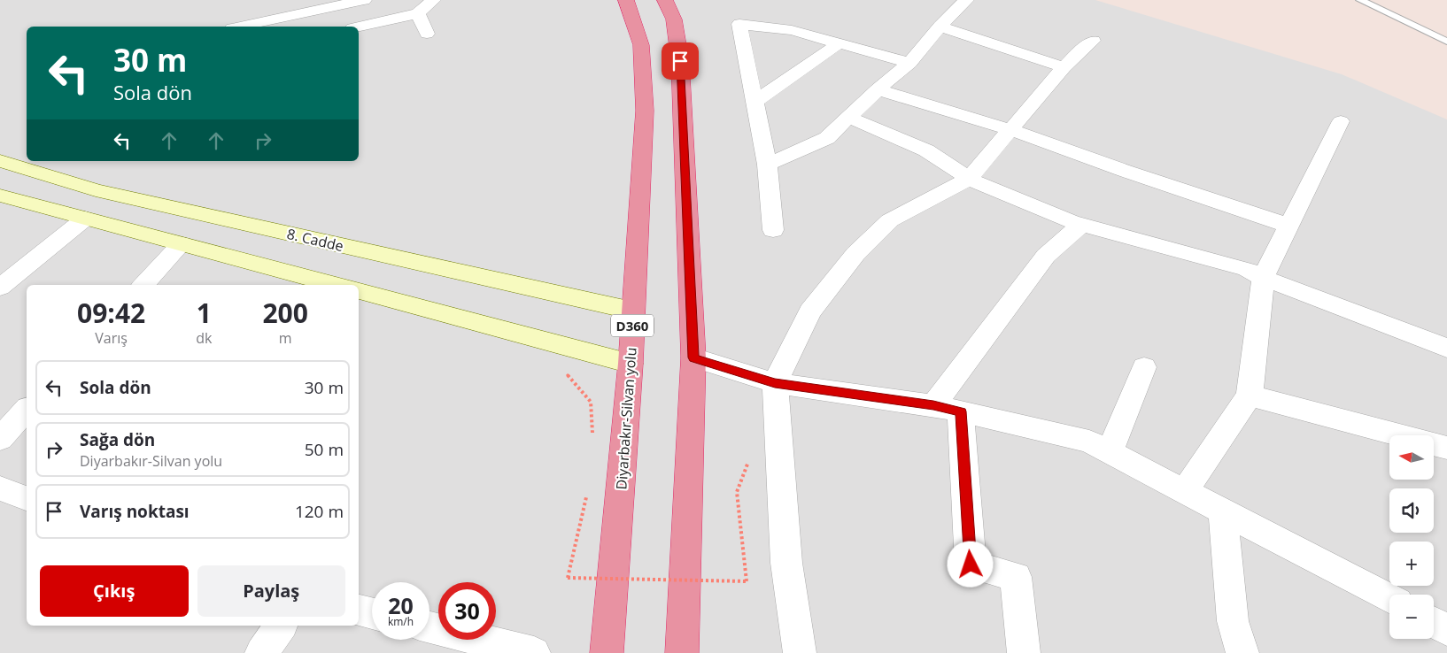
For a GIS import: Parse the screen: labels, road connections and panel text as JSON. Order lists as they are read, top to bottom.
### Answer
{
  "streets": {
    "highway": ["D360", "Diyarbakır-Silvan yolu"],
    "street": ["8. Cadde"]
  },
  "crossings": [
    ["8. Cadde", "Diyarbakır-Silvan yolu"]
  ],
  "north": "left",
  "page": {
    "turn": ["30 m", "Sola dön"],
    "eta": [
      "09:42",
      "Varış",
      "1",
      "dk",
      "200",
      "m"
    ],
    "list": [
      {
        "name": "Sola dön",
        "value": "30 m"
      },
      {
        "name": "Sağa dön",
        "note": "Diyarbakır-Silvan yolu",
        "value": "50 m"
      },
      {
        "name": "Varış noktası",
        "value": "120 m"
      }
    ],
    "map_buttons": ["+", "−"],
    "buttons": ["Çıkış", "Paylaş"],
    "speed": "20 km/h",
    "limit": "30"
  }
}
